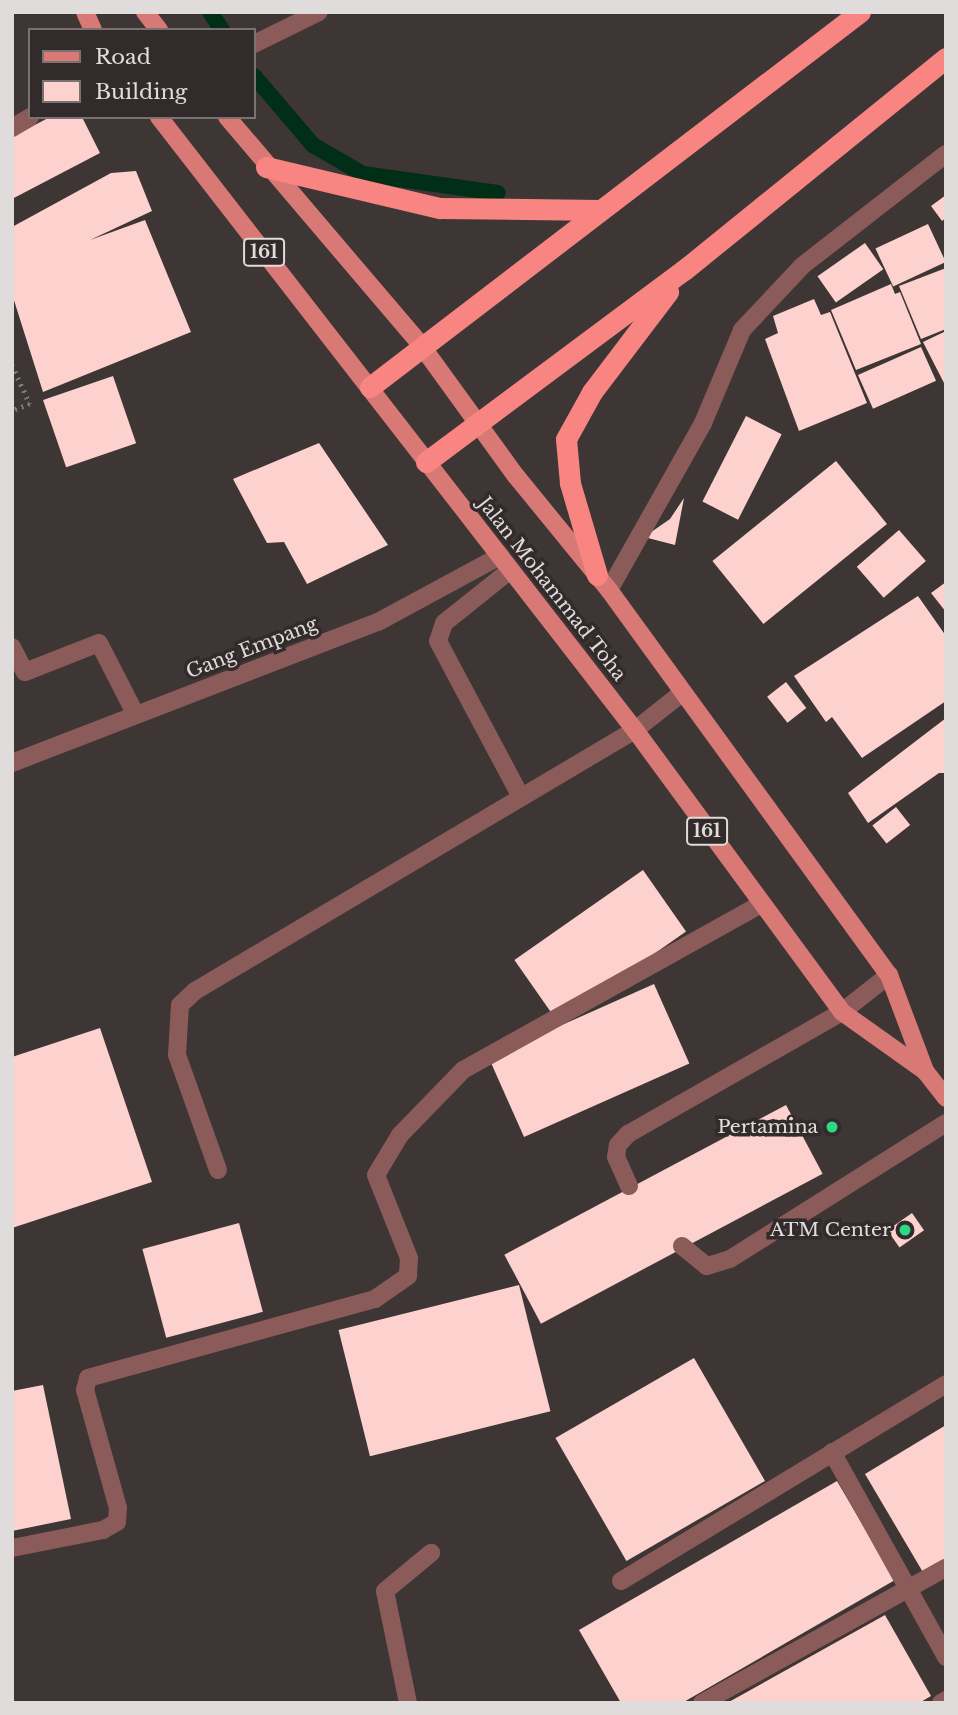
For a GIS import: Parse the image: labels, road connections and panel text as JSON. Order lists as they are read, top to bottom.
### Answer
{
  "streets": {
    "main road": ["161", "Jalan Mohammad Toha"],
    "street": ["Gang Empang"]
  },
  "crossings": [
    ["Jalan Mohammad Toha", "Gang Empang"]
  ],
  "places": ["Pertamina", "ATM Center"],
  "legend": ["Road", "Building"]
}
